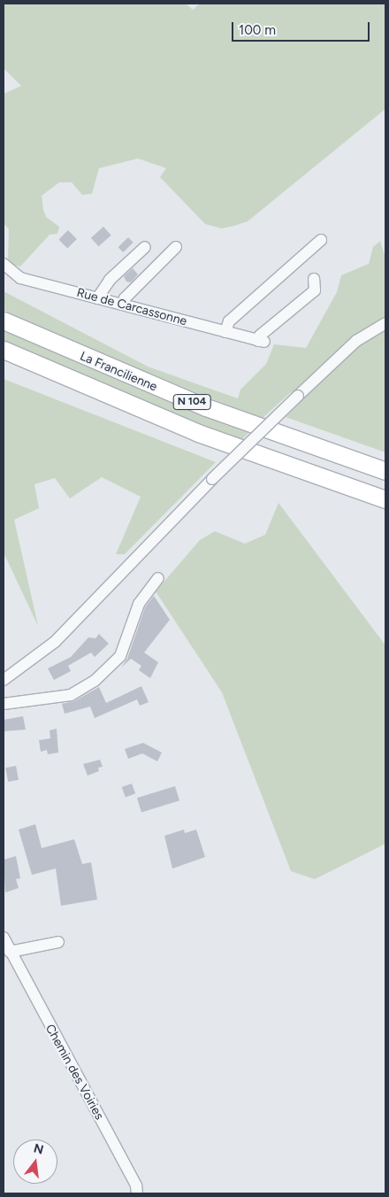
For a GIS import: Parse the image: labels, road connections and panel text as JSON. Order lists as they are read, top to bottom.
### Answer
{
  "streets": {
    "highway": ["La Francilienne", "N 104"],
    "street": ["Rue de Carcassonne", "Chemin des Voiries"]
  },
  "scale_bar": "100 m",
  "north": "top"
}
